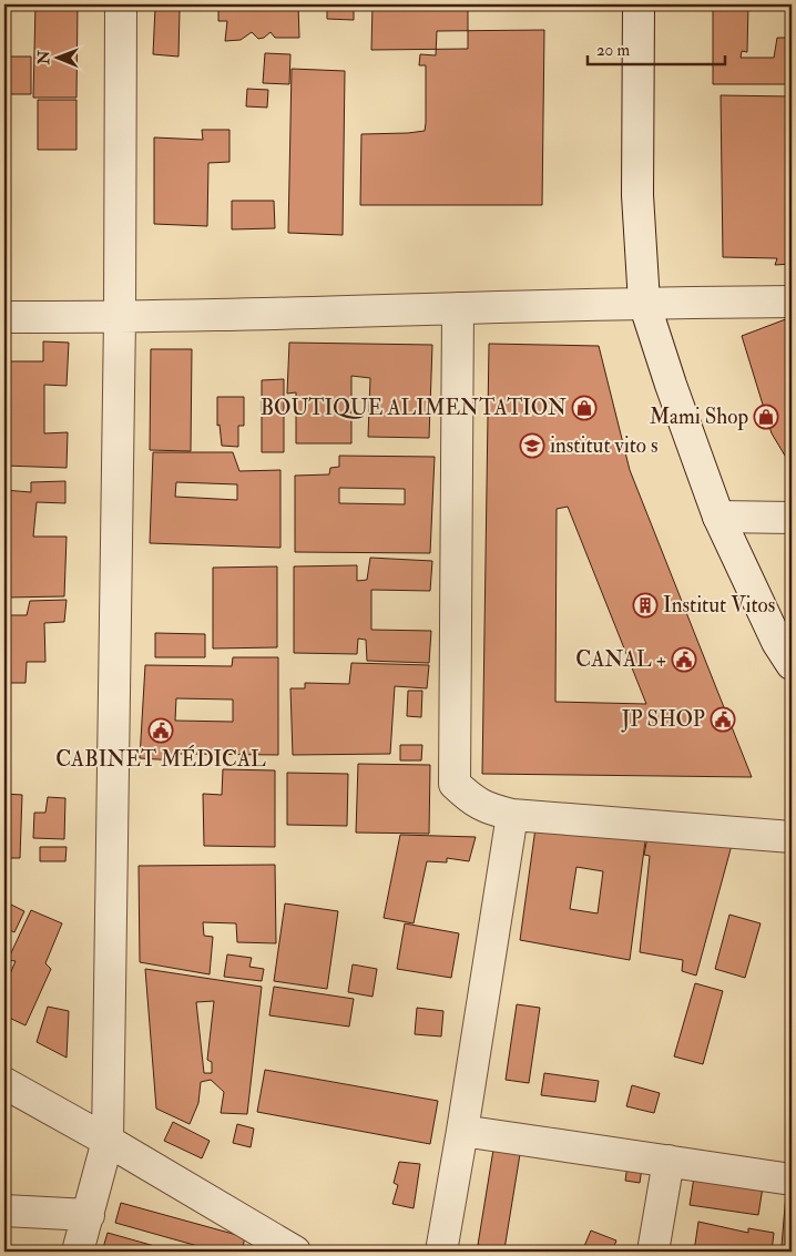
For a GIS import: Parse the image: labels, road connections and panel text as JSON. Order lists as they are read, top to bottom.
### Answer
{
  "places": {
    "shop": ["BOUTIQUE ALIMENTATION", "Mami Shop"],
    "school or university": ["institut vito s"],
    "building": ["Institut Vitos"],
    "public building": ["CANAL +", "JP SHOP", "CABINET MÉDICAL"]
  },
  "scale_bar": "20 m",
  "north": "left"
}
